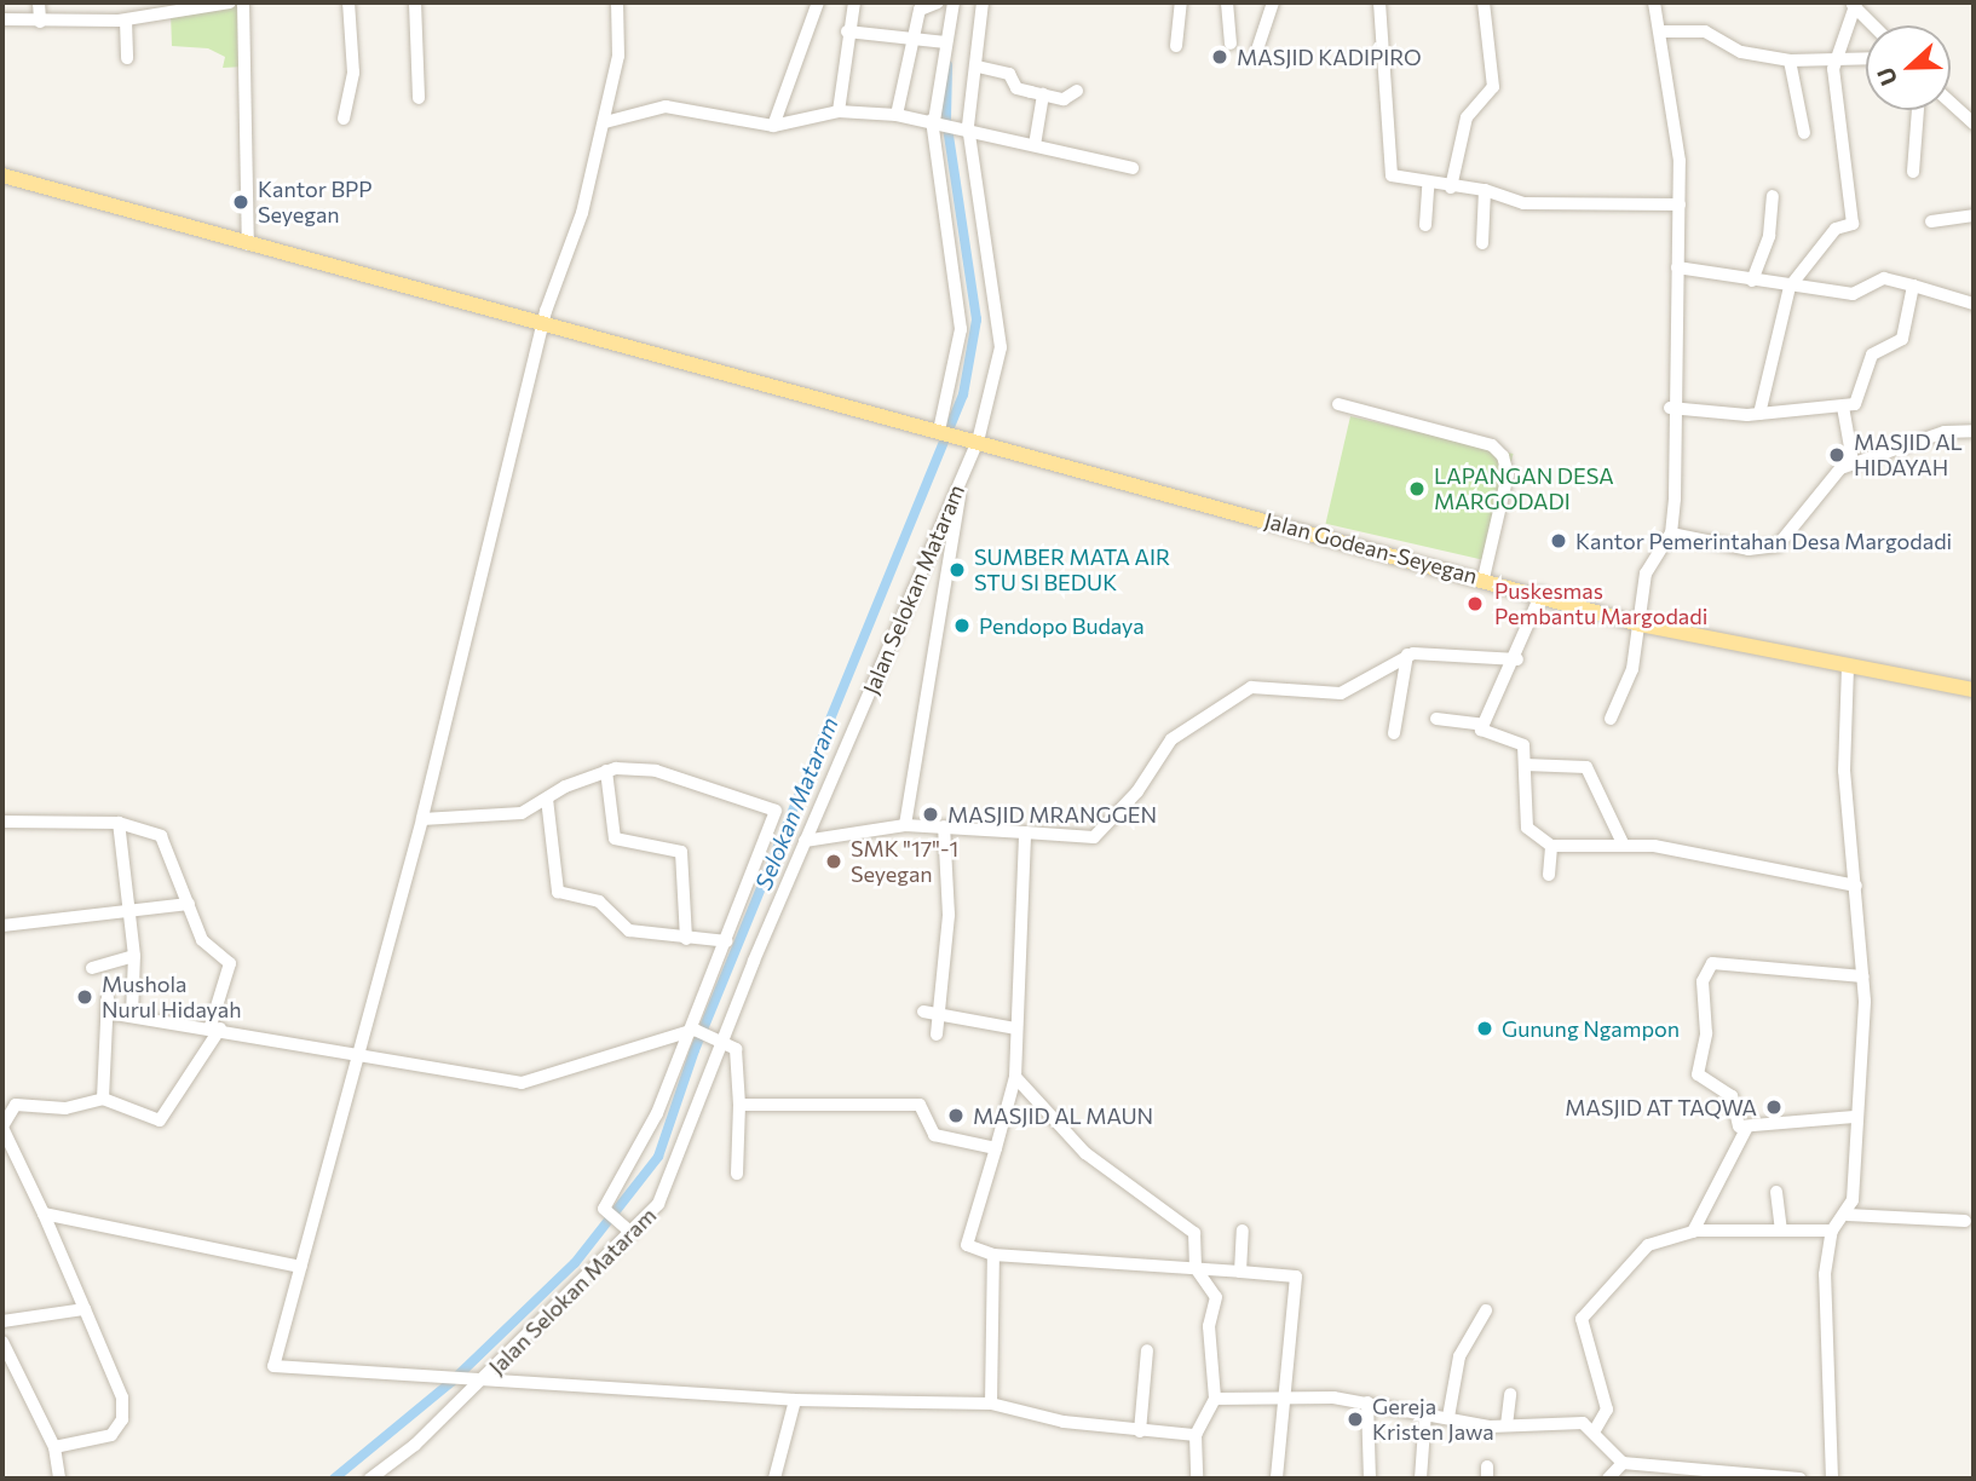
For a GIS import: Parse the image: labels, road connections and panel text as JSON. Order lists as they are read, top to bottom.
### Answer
{
  "streets": {
    "main road": ["Jalan Godean-Seyegan"],
    "street": ["Jalan Selokan Mataram"]
  },
  "crossings": [
    ["Jalan Godean-Seyegan", "Jalan Selokan Mataram"]
  ],
  "water": ["Selokan Mataram"],
  "places": [
    "MASJID KADIPIRO",
    "Kantor BPP Seyegan",
    "MASJID AL HIDAYAH",
    "LAPANGAN DESA MARGODADI",
    "Kantor Pemerintahan Desa Margodadi",
    "SUMBER MATA AIR STU SI BEDUK",
    "Puskesmas Pembantu Margodadi",
    "Pendopo Budaya",
    "MASJID MRANGGEN",
    "SMK \"17\"-1 Seyegan",
    "Mushola Nurul Hidayah",
    "Gunung Ngampon",
    "MASJID AT TAQWA",
    "MASJID AL MAUN",
    "Gereja Kristen Jawa"
  ],
  "north": "left"
}
